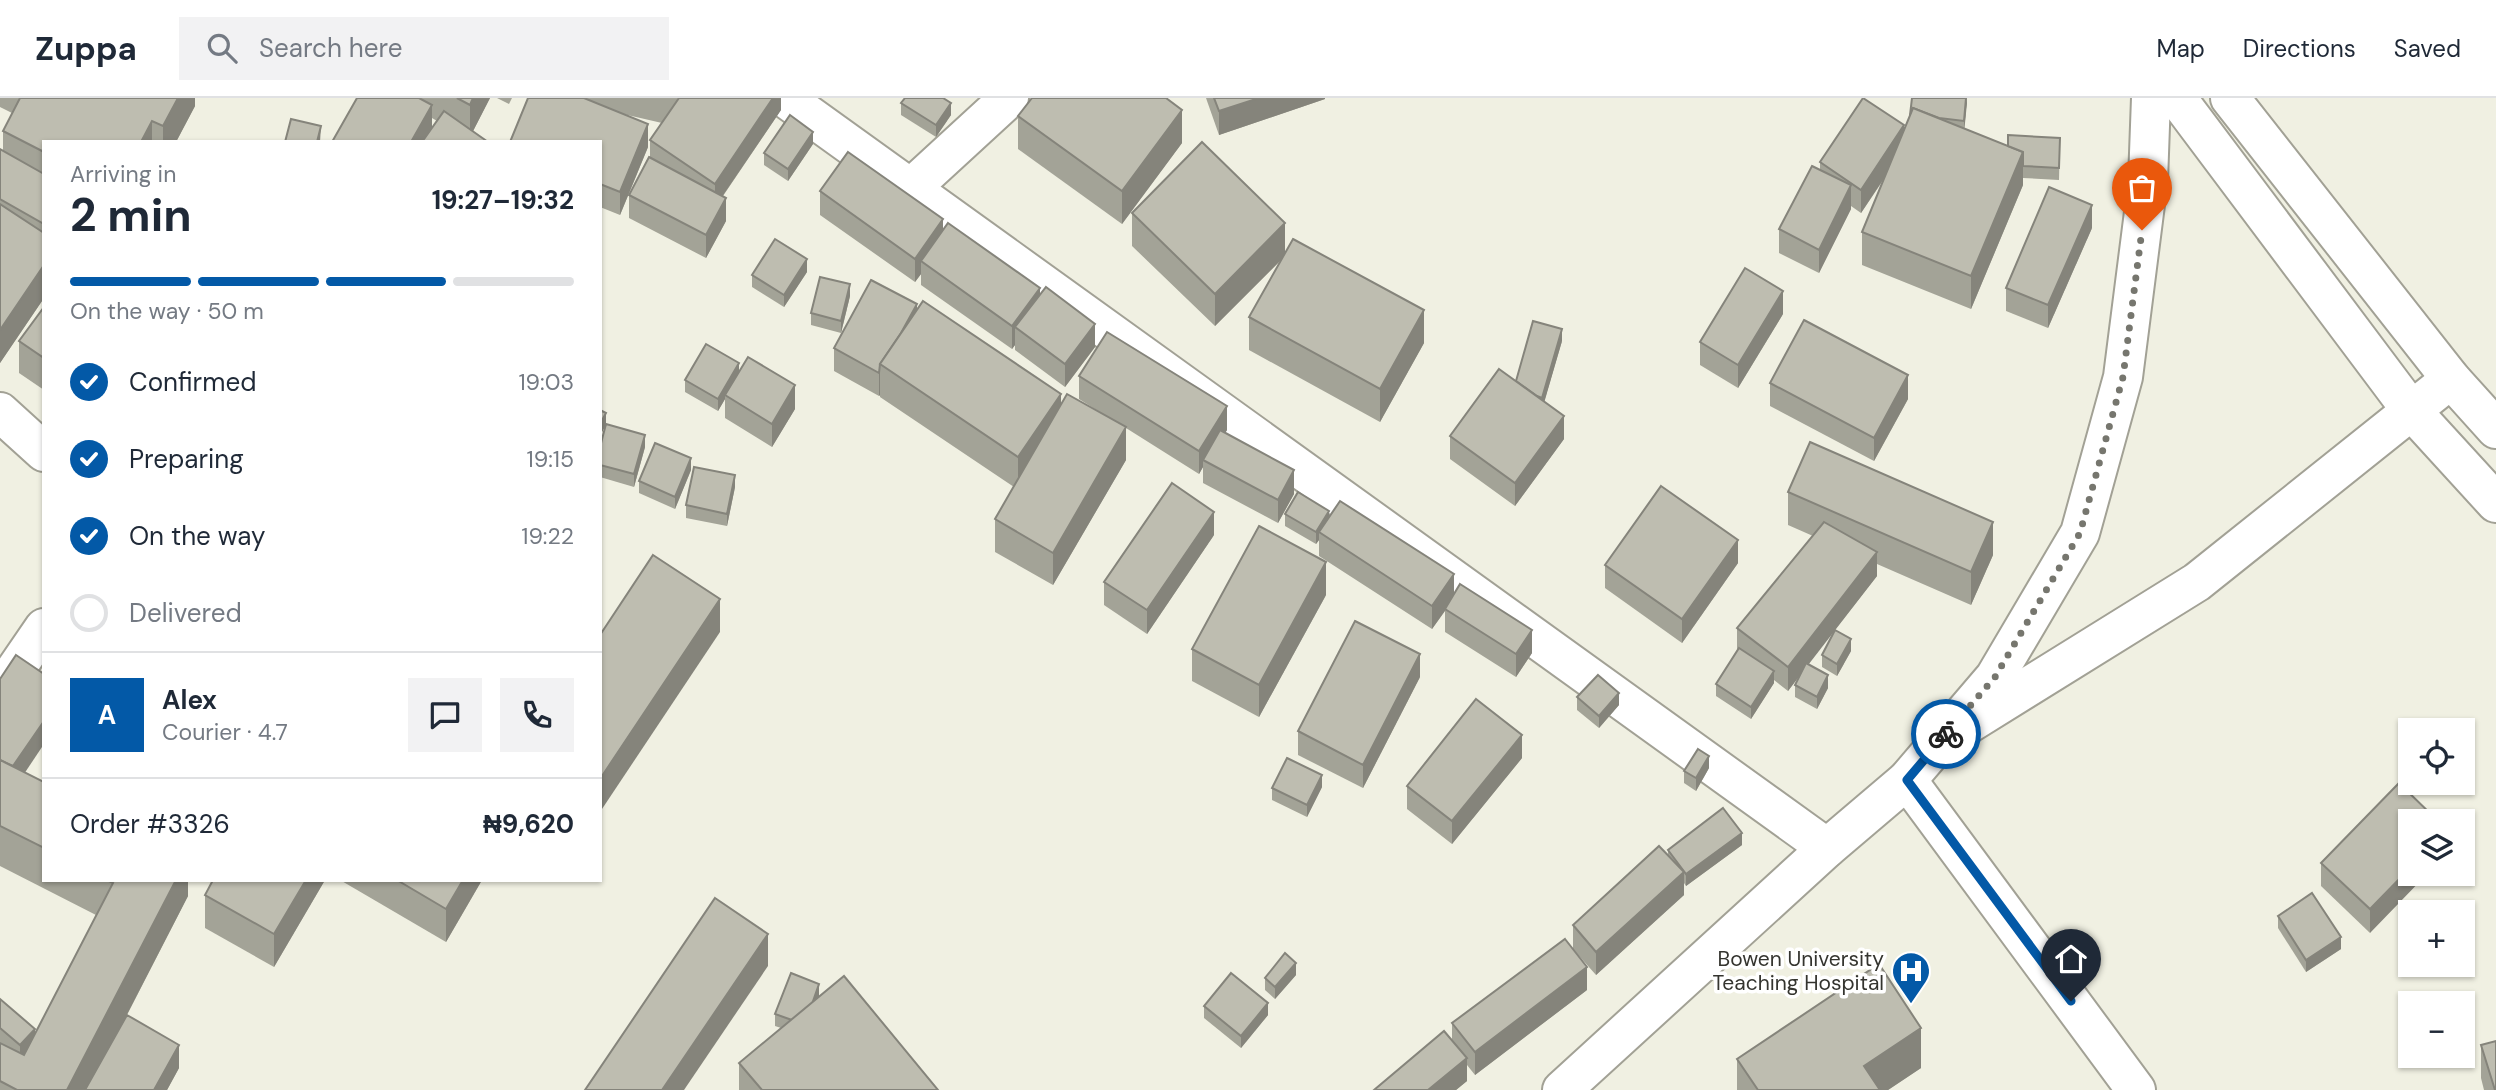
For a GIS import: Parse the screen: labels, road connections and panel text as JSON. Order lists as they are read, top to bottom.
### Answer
{
  "places": {
    "hospital": ["Bowen University Teaching Hospital"]
  },
  "page": {
    "header": "Zuppa",
    "search": "Search here",
    "nav": ["Map", "Directions", "Saved"],
    "heading": ["2 min", "Arriving in", "19:27–19:32"],
    "panel": [
      "Alex",
      "Courier · 4.7",
      "Order #3326",
      "₦9,620"
    ],
    "bar": "On the way · 50 m",
    "list": [
      ["Confirmed", "19:03"],
      ["Preparing", "19:15"],
      ["On the way", "19:22"],
      "Delivered"
    ],
    "round": "A",
    "map_buttons": ["+", "−"]
  }
}
